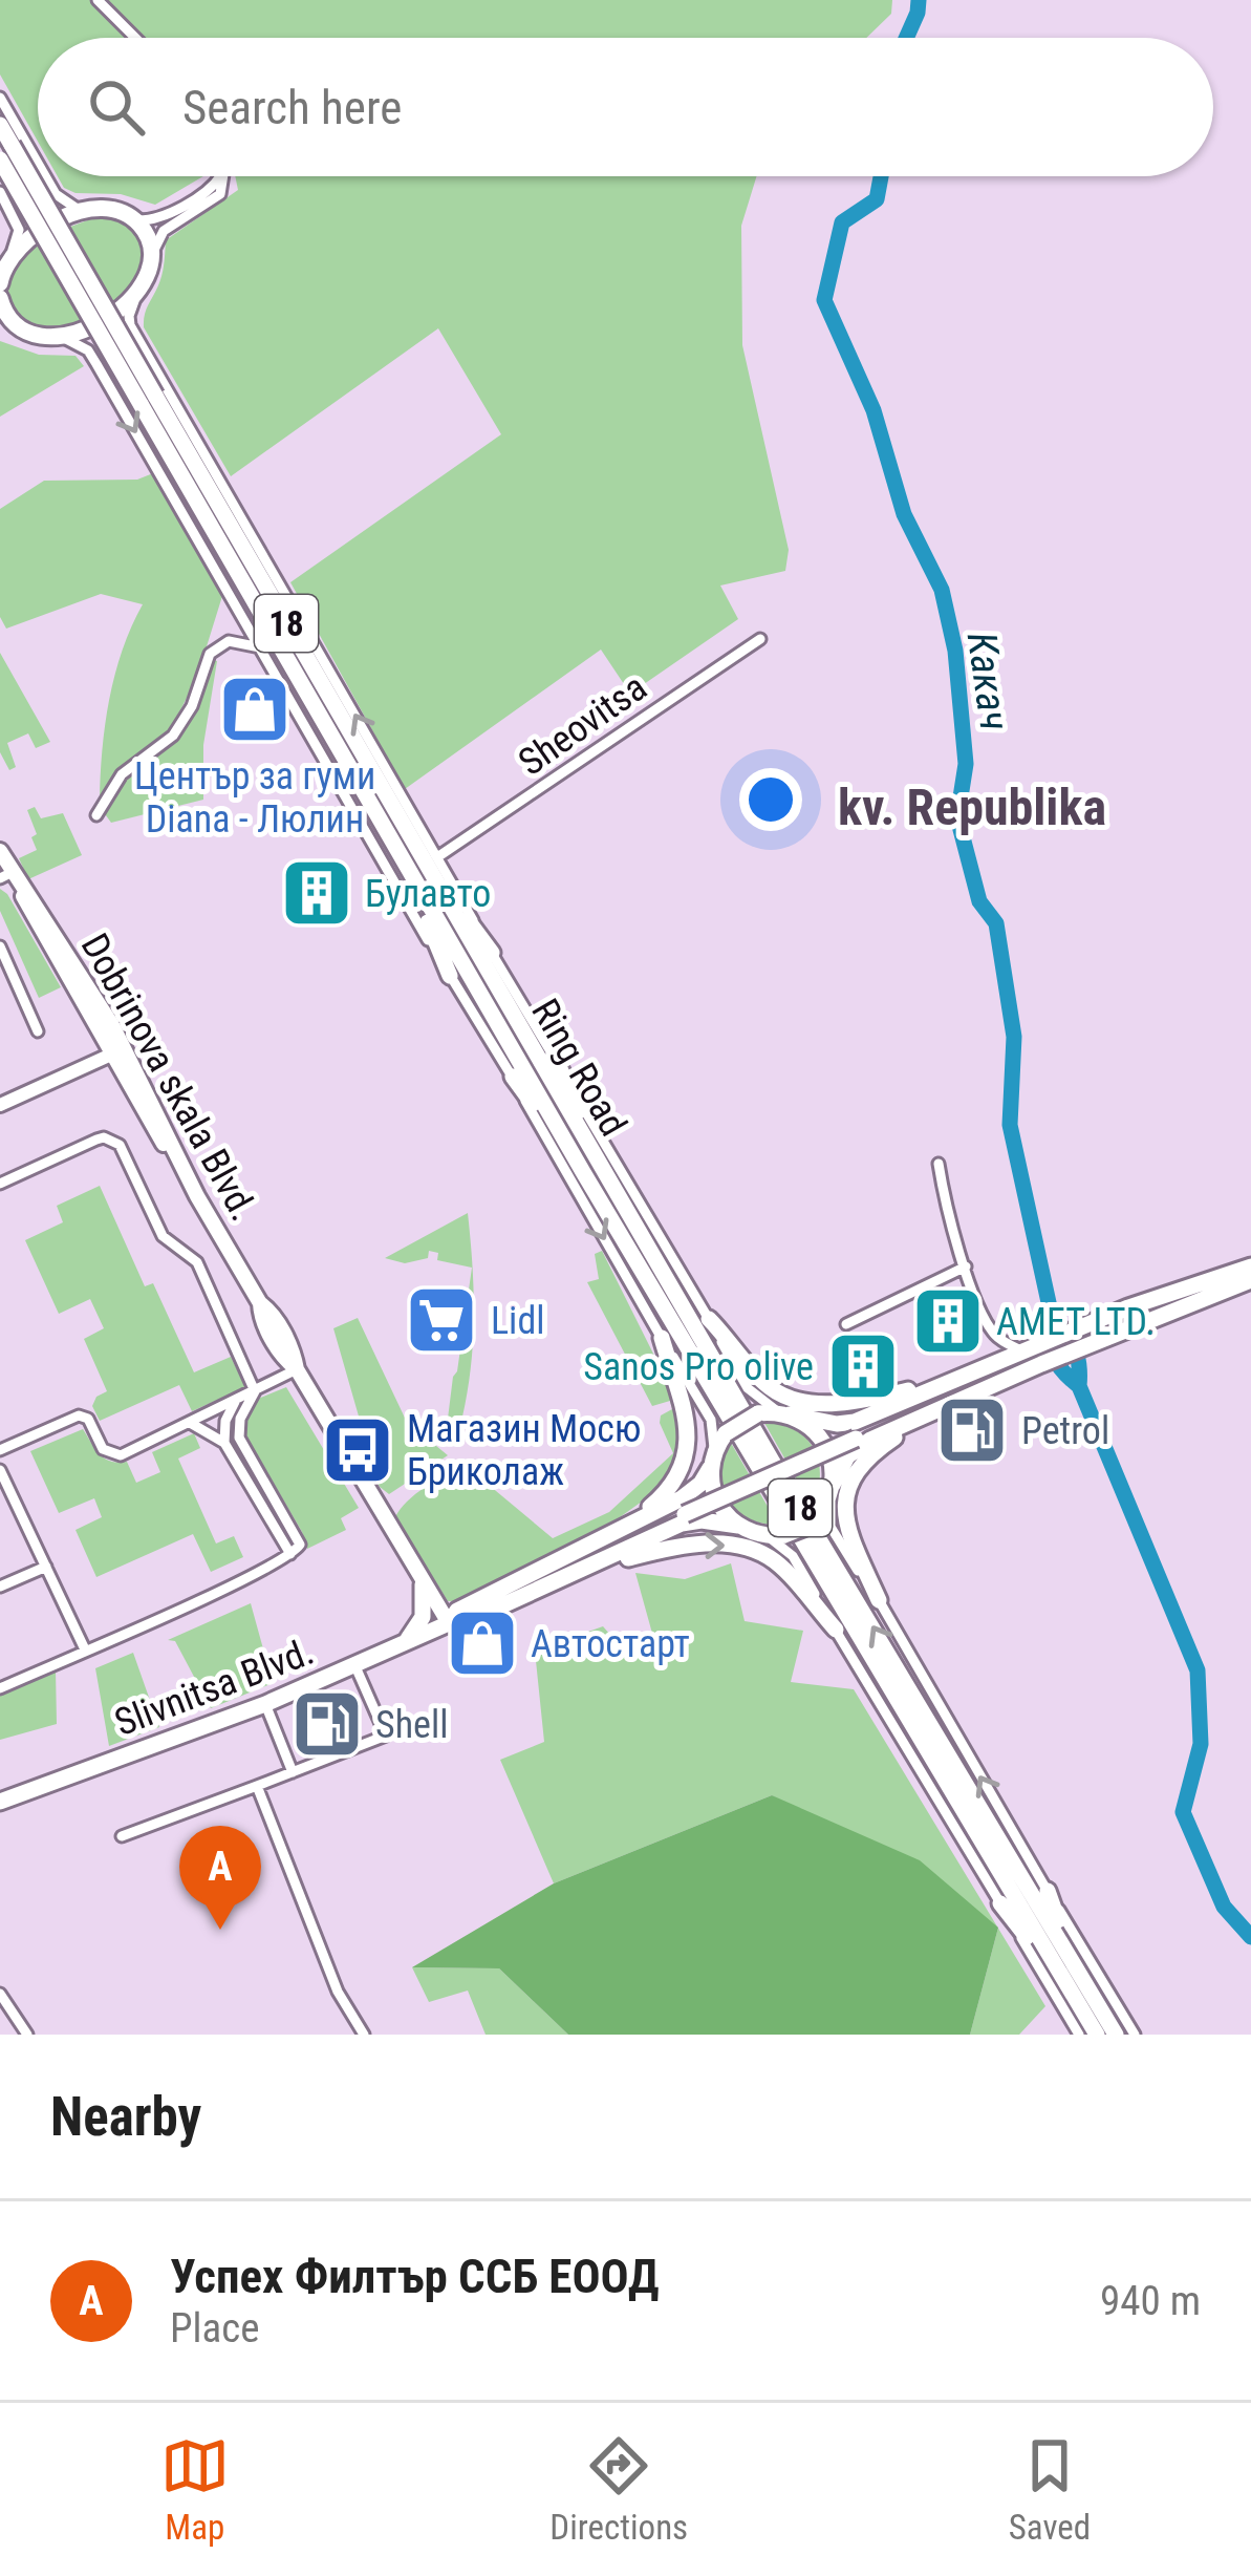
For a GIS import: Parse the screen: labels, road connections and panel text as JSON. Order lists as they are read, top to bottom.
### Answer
{
  "streets": {
    "main road": [
      "18",
      "Ring Road",
      "Dobrinova skala Blvd.",
      "Slivnitsa Blvd."
    ],
    "street": ["Sheovitsa"]
  },
  "crossings": [
    ["Ring Road", "Slivnitsa Blvd."],
    ["Dobrinova skala Blvd.", "Slivnitsa Blvd."]
  ],
  "districts": ["kv. Republika"],
  "water": ["Какач"],
  "places": {
    "shop": ["Център за гуми Diana - Люлин", "Автостарт"],
    "building": ["Булавто", "AMET LTD.", "Sanos Pro olive"],
    "supermarket": ["Lidl"],
    "fuel station": ["Petrol", "Shell"],
    "bus stop": ["Магазин Мосю Бриколаж"]
  },
  "page": {
    "search": "Search here",
    "pins": "A",
    "heading": "Nearby",
    "list": [
      {
        "mark": "A",
        "name": "Успех Филтър ССБ ЕООД",
        "note": "Place",
        "value": "940 m"
      }
    ],
    "nav": ["Map", "Directions", "Saved"]
  }
}
